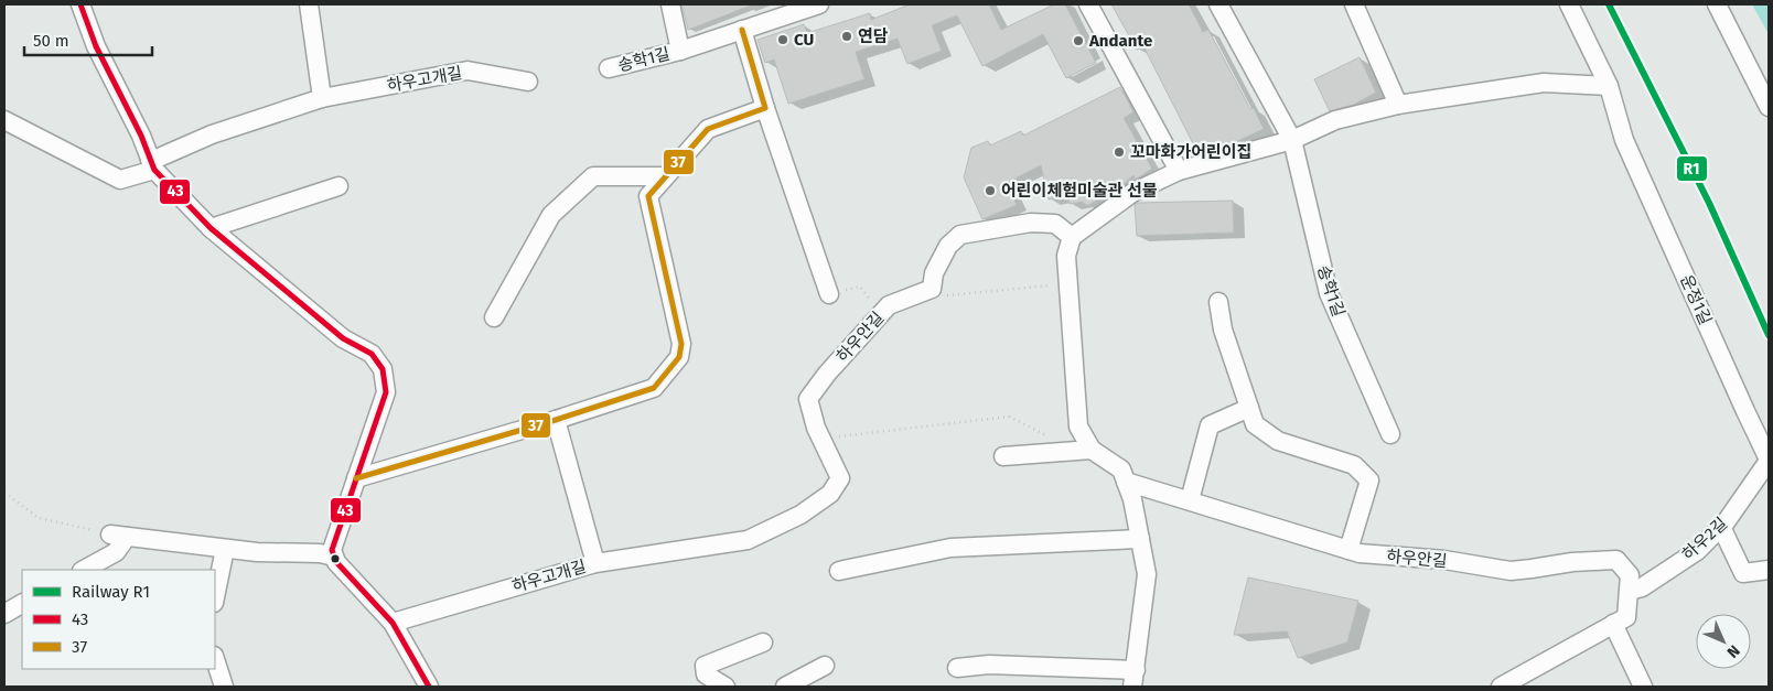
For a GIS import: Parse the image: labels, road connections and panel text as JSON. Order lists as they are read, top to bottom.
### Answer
{
  "streets": {
    "street": [
      "송학1길",
      "하우고개길",
      "운정1길",
      "하우안길",
      "하우2길"
    ]
  },
  "crossings": [
    ["하우고개길", "하우안길"],
    ["운정1길", "하우2길"],
    ["하우안길", "하우2길"]
  ],
  "places": [
    "연담",
    "CU",
    "Andante",
    "꼬마화가어린이집",
    "어린이체험미술관 선물"
  ],
  "lines": ["rail line R1", "transit line 43", "transit line 37"],
  "legend": ["Railway R1", "43", "37"],
  "scale_bar": "50 m",
  "north": "bottom right"
}
